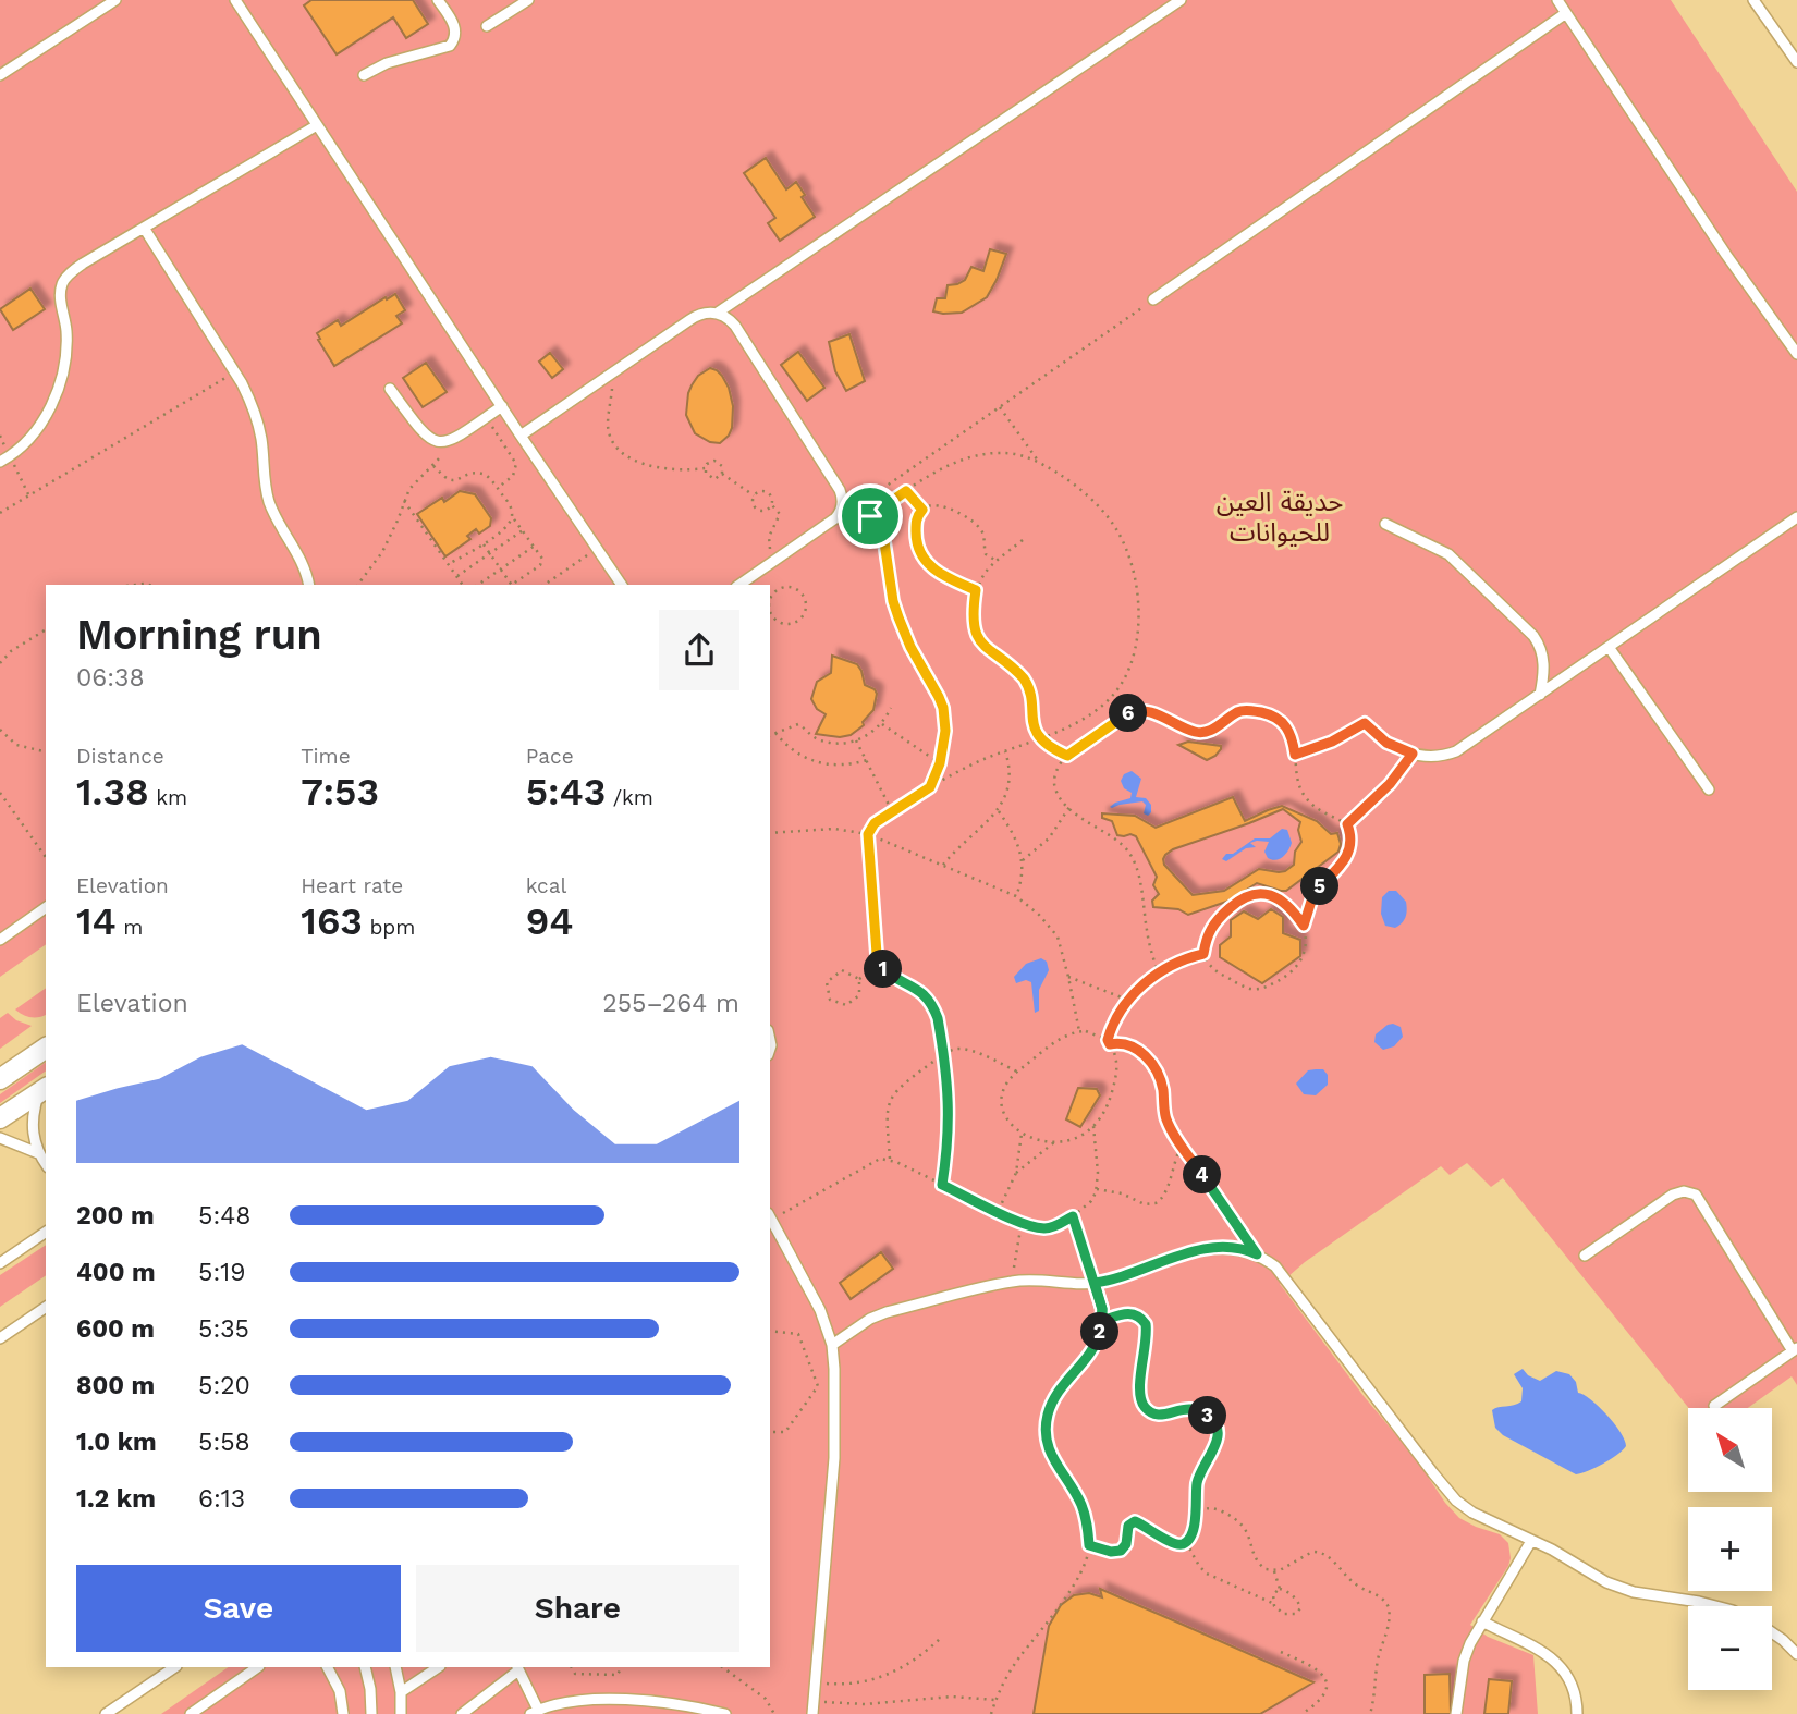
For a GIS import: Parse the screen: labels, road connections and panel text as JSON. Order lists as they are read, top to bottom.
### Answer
{
  "parks": ["حديقة العين للحيوانات"],
  "north": "top left",
  "page": {
    "heading": ["Morning run", "06:38"],
    "pins": [
      "6",
      "5",
      "1",
      "4",
      "2",
      "3"
    ],
    "stats": [
      ["Distance", "1.38 km"],
      ["Time", "7:53"],
      ["Pace", "5:43 /km"],
      ["Elevation", "14 m"],
      ["Heart rate", "163 bpm"],
      ["kcal", "94"]
    ],
    "chart": ["Elevation", "255–264 m"],
    "list": [
      {
        "name": "200 m",
        "note": "5:48"
      },
      {
        "name": "400 m",
        "note": "5:19"
      },
      {
        "name": "600 m",
        "note": "5:35"
      },
      {
        "name": "800 m",
        "note": "5:20"
      },
      {
        "name": "1.0 km",
        "note": "5:58"
      },
      {
        "name": "1.2 km",
        "note": "6:13"
      }
    ],
    "map_buttons": ["+", "−"],
    "buttons": ["Save", "Share"]
  }
}
